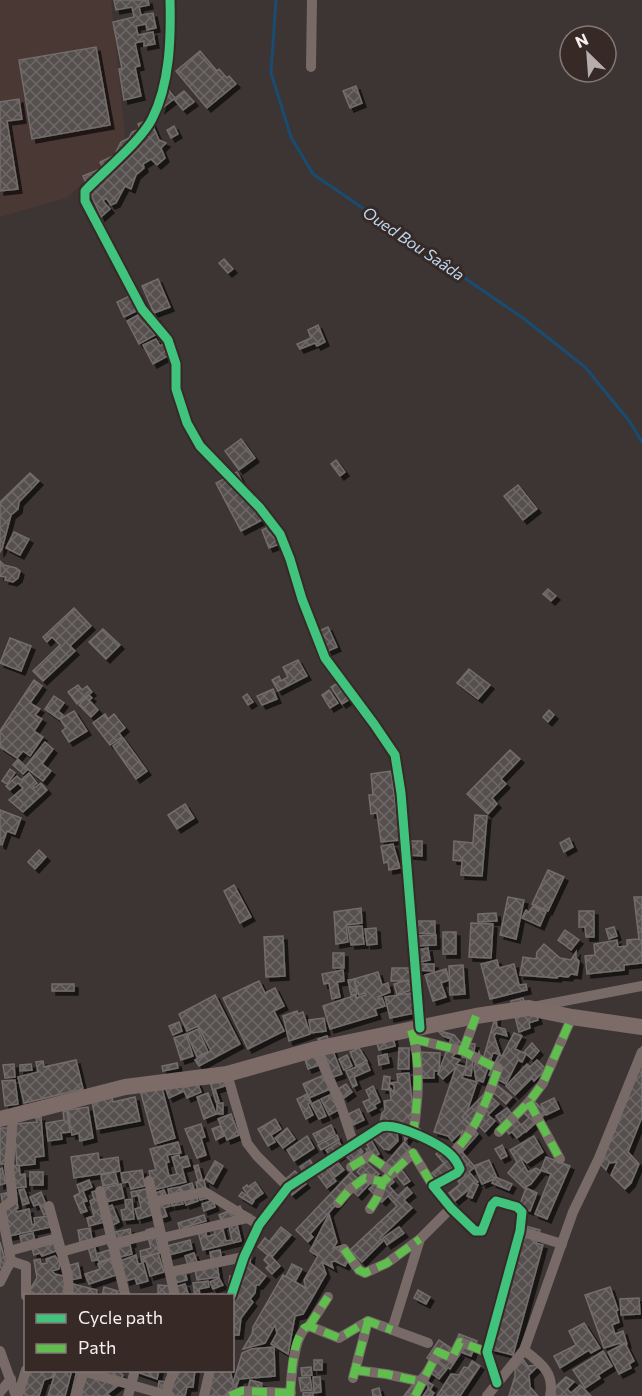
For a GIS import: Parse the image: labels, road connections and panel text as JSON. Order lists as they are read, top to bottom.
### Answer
{
  "water": ["Oued Bou Saâda"],
  "legend": ["Cycle path", "Path"],
  "north": "top left"
}
